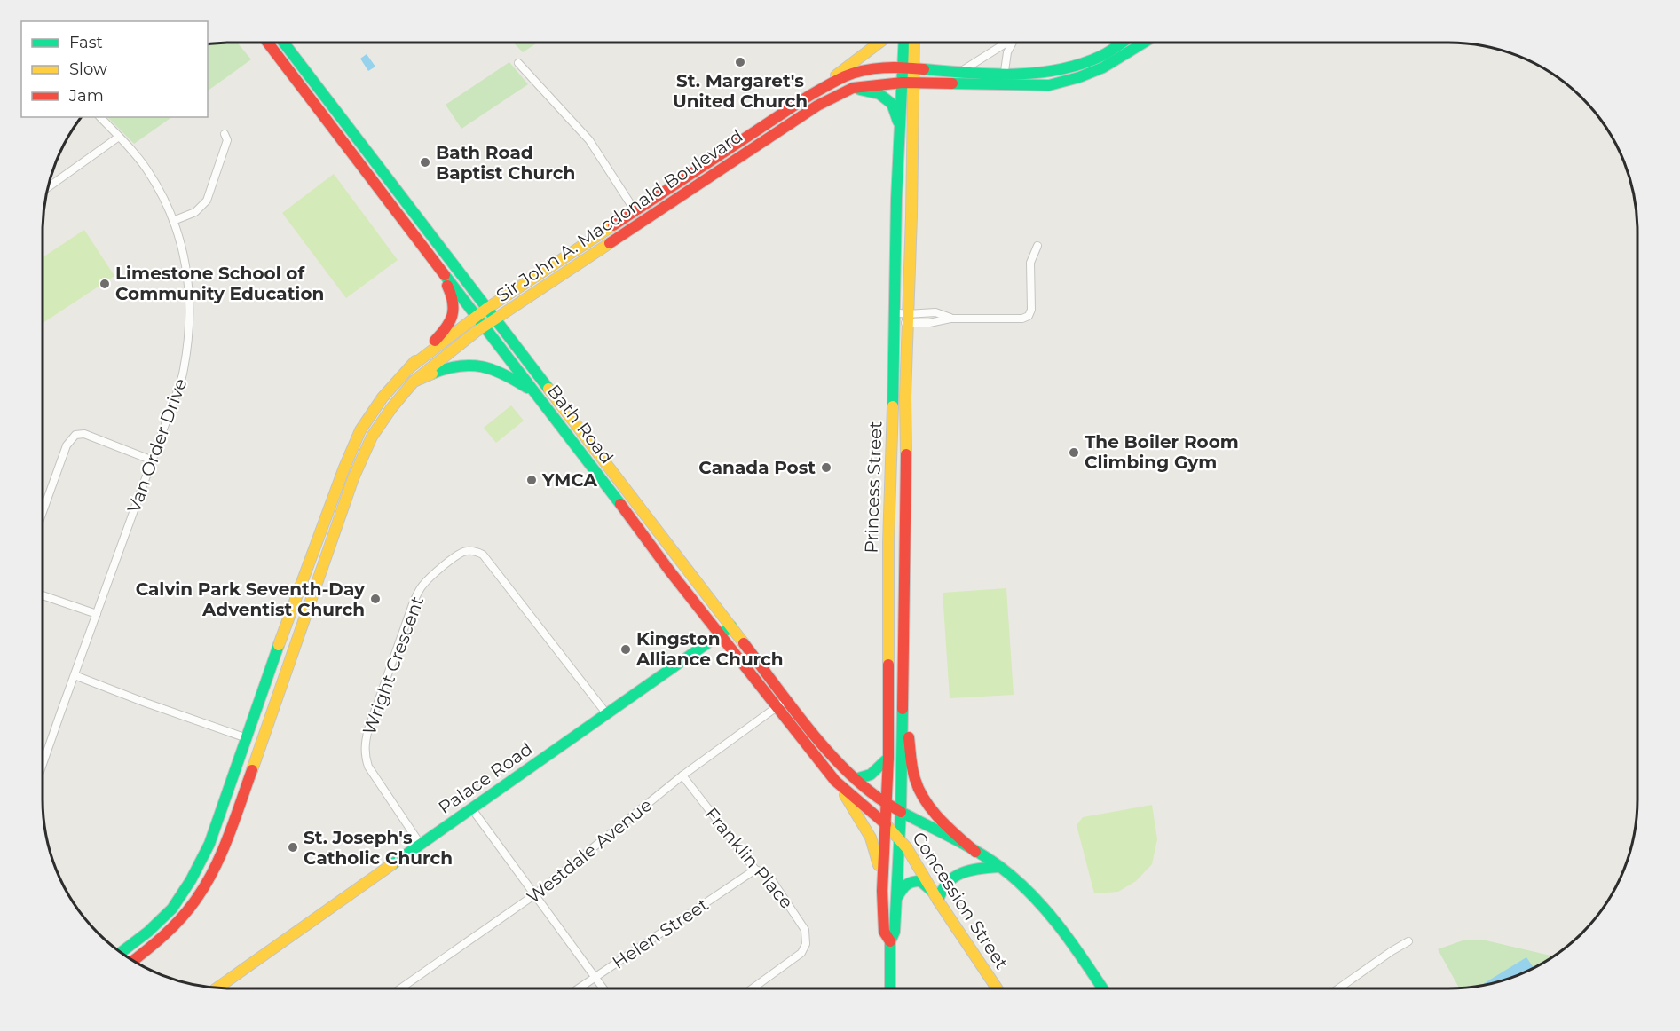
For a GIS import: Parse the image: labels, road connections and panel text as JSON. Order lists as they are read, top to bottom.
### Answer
{
  "streets": {
    "main road": [
      "Sir John A. Macdonald Boulevard",
      "Bath Road",
      "Princess Street",
      "Palace Road",
      "Concession Street"
    ],
    "street": [
      "Van Order Drive",
      "Wright Crescent",
      "Westdale Avenue",
      "Franklin Place",
      "Helen Street"
    ]
  },
  "crossings": [
    ["Sir John A. Macdonald Boulevard", "Bath Road"],
    ["Sir John A. Macdonald Boulevard", "Princess Street"],
    ["Bath Road", "Princess Street"],
    ["Bath Road", "Palace Road"],
    ["Bath Road", "Westdale Avenue"],
    ["Bath Road", "Concession Street"],
    ["Princess Street", "Concession Street"],
    ["Wright Crescent", "Palace Road"],
    ["Westdale Avenue", "Franklin Place"],
    ["Franklin Place", "Helen Street"]
  ],
  "places": [
    "St. Margaret's United Church",
    "Bath Road Baptist Church",
    "Limestone School of Community Education",
    "The Boiler Room Climbing Gym",
    "Canada Post",
    "YMCA",
    "Calvin Park Seventh-Day Adventist Church",
    "Kingston Alliance Church",
    "St. Joseph's Catholic Church"
  ],
  "legend": ["Fast", "Slow", "Jam"]
}
